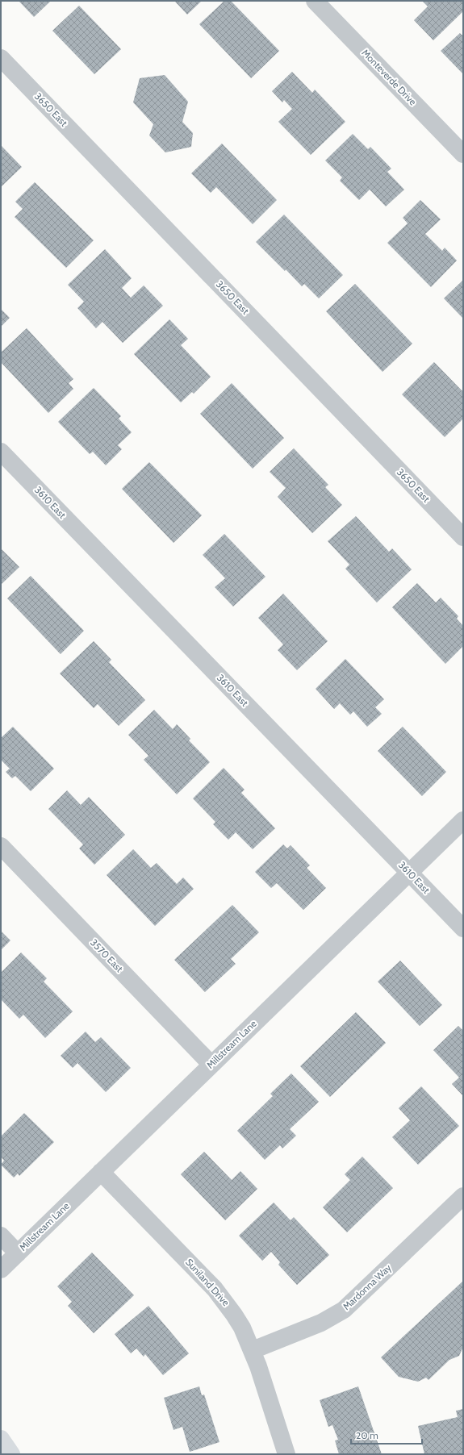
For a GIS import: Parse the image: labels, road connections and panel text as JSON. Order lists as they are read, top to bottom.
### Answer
{
  "streets": {
    "street": [
      "Monteverde Drive",
      "3650 East",
      "3610 East",
      "3570 East",
      "Millstream Lane",
      "Suniland Drive",
      "Mardonna Way"
    ]
  },
  "crossings": [
    ["3610 East", "Millstream Lane"],
    ["3570 East", "Millstream Lane"],
    ["Millstream Lane", "Suniland Drive"],
    ["Suniland Drive", "Mardonna Way"]
  ],
  "scale_bar": "20 m"
}
